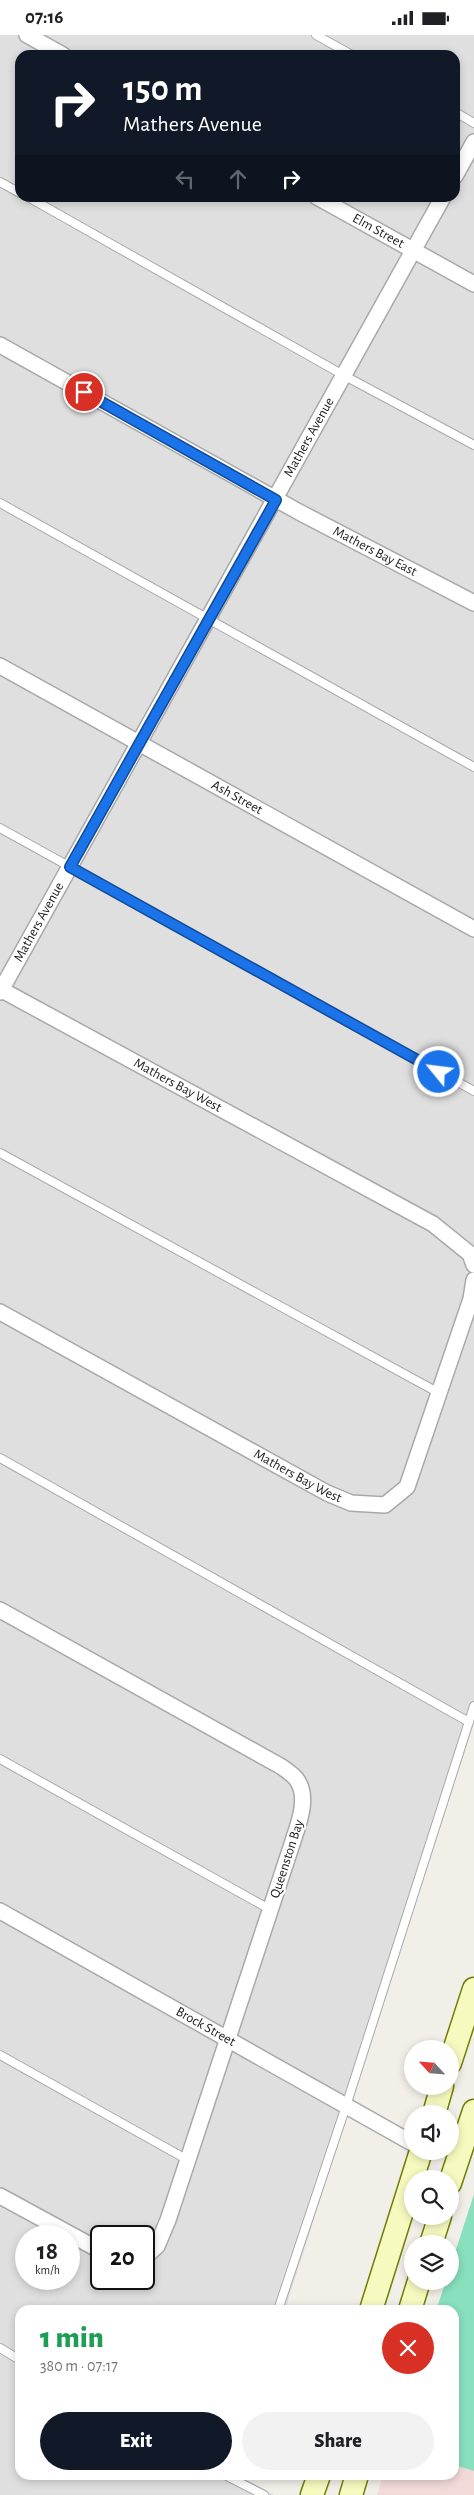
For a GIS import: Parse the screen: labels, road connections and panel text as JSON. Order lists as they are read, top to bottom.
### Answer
{
  "streets": {
    "street": [
      "Elm Street",
      "Mathers Avenue",
      "Mathers Bay East",
      "Ash Street",
      "Mathers Bay West",
      "Queenston Bay",
      "Brock Street"
    ]
  },
  "crossings": [
    ["Elm Street", "Mathers Avenue"],
    ["Mathers Avenue", "Mathers Bay East"],
    ["Mathers Avenue", "Ash Street"],
    ["Mathers Avenue", "Mathers Bay West"],
    ["Queenston Bay", "Brock Street"]
  ],
  "north": "top left",
  "page": {
    "status": "07:16",
    "turn": ["150 m", "Mathers Avenue"],
    "speed": "18 km/h",
    "limit": "20",
    "heading": ["1 min", "380 m · 07:17"],
    "buttons": ["Exit", "Share"]
  }
}
